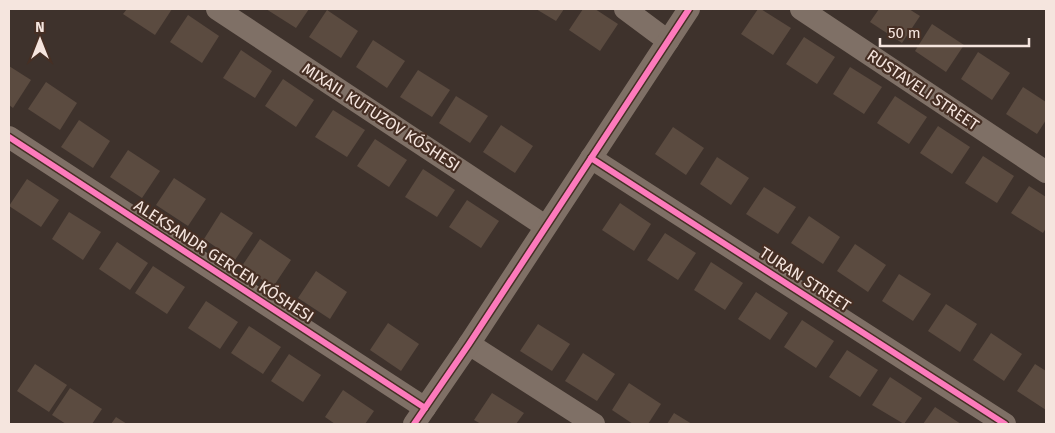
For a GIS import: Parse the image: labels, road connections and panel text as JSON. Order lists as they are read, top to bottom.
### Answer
{
  "streets": {
    "street": [
      "RUSTAVELI STREET",
      "MIXAIL KUTUZOV KÓSHESI",
      "ALEKSANDR GERCEN KÓSHESI",
      "TURAN STREET"
    ]
  },
  "scale_bar": "50 m",
  "north": "top"
}
